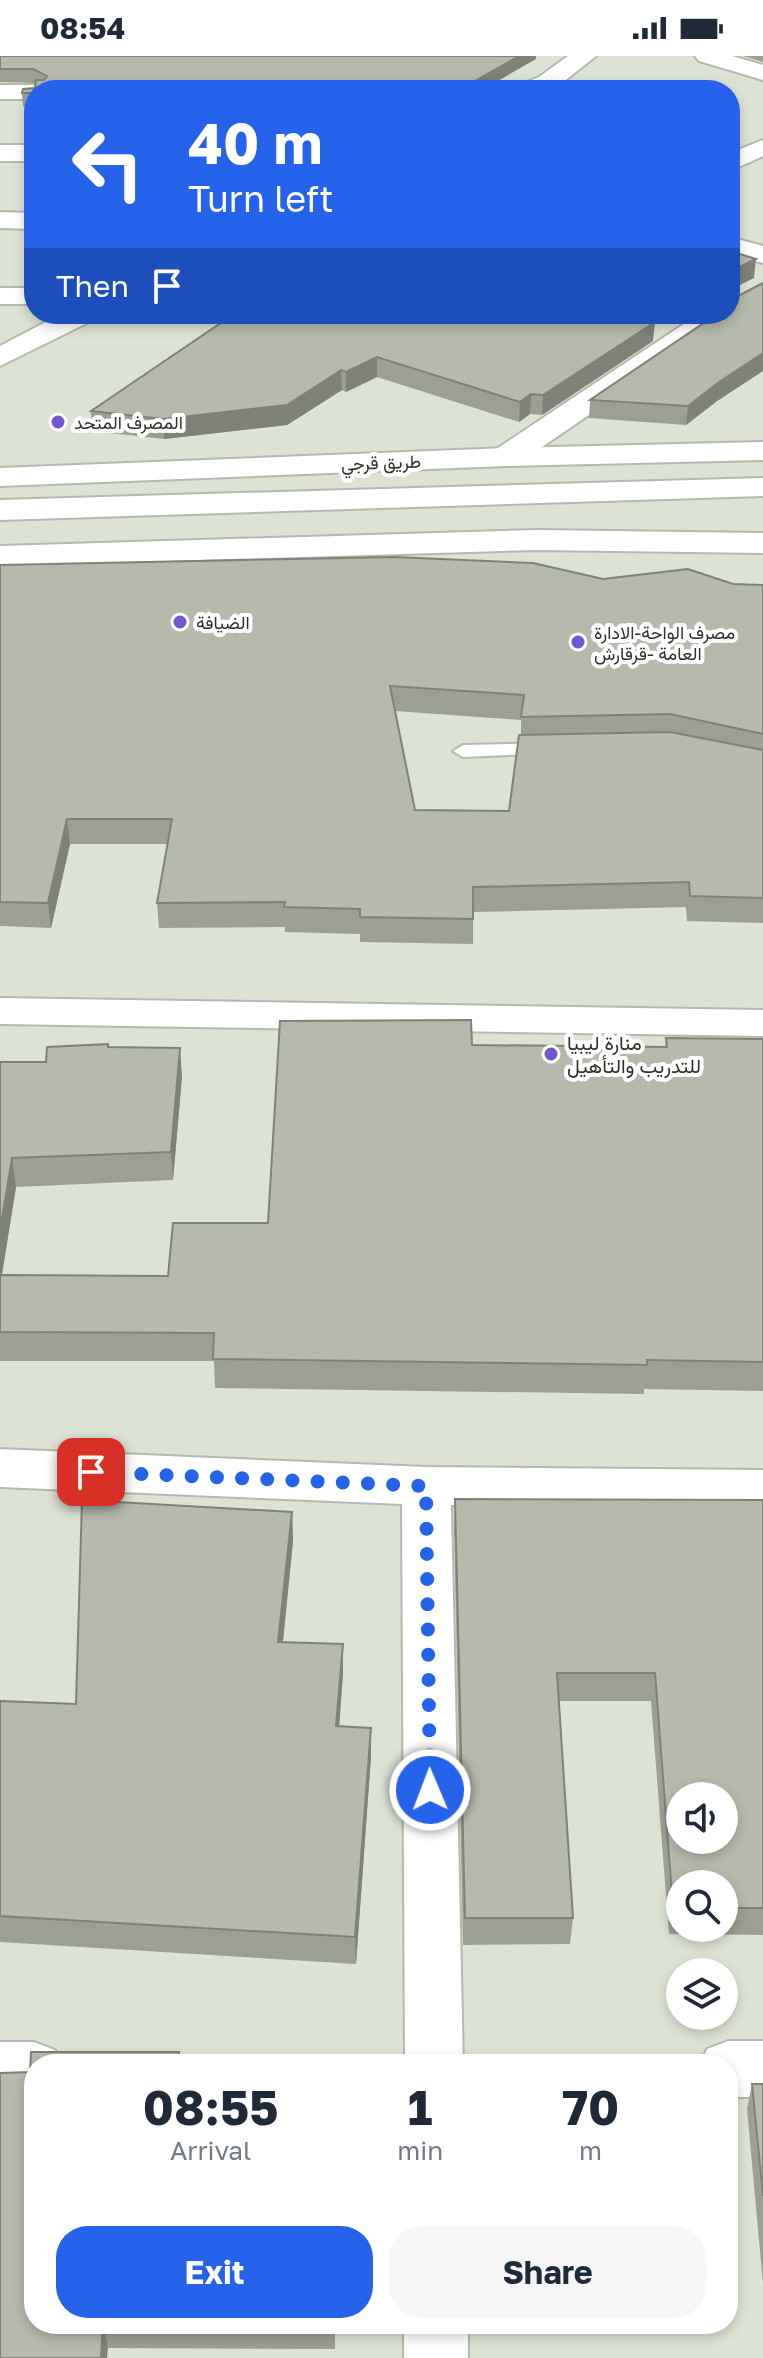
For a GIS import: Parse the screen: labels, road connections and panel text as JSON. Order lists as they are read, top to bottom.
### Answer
{
  "streets": {
    "main road": ["طريق قرجي"]
  },
  "places": [
    "المصرف المتحد",
    "الضيافة",
    "مصرف الواحة-الادارة العامة -قرقارش",
    "منارة ليبيا للتدريب والتأهيل"
  ],
  "page": {
    "status": "08:54",
    "turn": ["40 m", "Turn left"],
    "then": "Then",
    "eta": [
      "08:55",
      "Arrival",
      "1",
      "min",
      "70",
      "m"
    ],
    "buttons": ["Exit", "Share"]
  }
}
